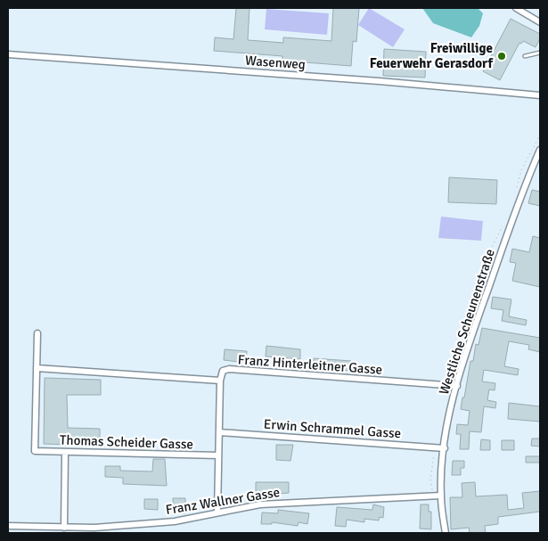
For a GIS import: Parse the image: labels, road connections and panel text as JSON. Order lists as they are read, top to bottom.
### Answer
{
  "streets": {
    "street": [
      "Wasenweg",
      "Westliche Scheunenstraße",
      "Franz Hinterleitner Gasse",
      "Erwin Schrammel Gasse",
      "Thomas Scheider Gasse",
      "Franz Wallner Gasse"
    ]
  },
  "crossings": [
    ["Westliche Scheunenstraße", "Franz Hinterleitner Gasse"],
    ["Westliche Scheunenstraße", "Erwin Schrammel Gasse"],
    ["Westliche Scheunenstraße", "Franz Wallner Gasse"]
  ],
  "places": ["Freiwillige Feuerwehr Gerasdorf"]
}
